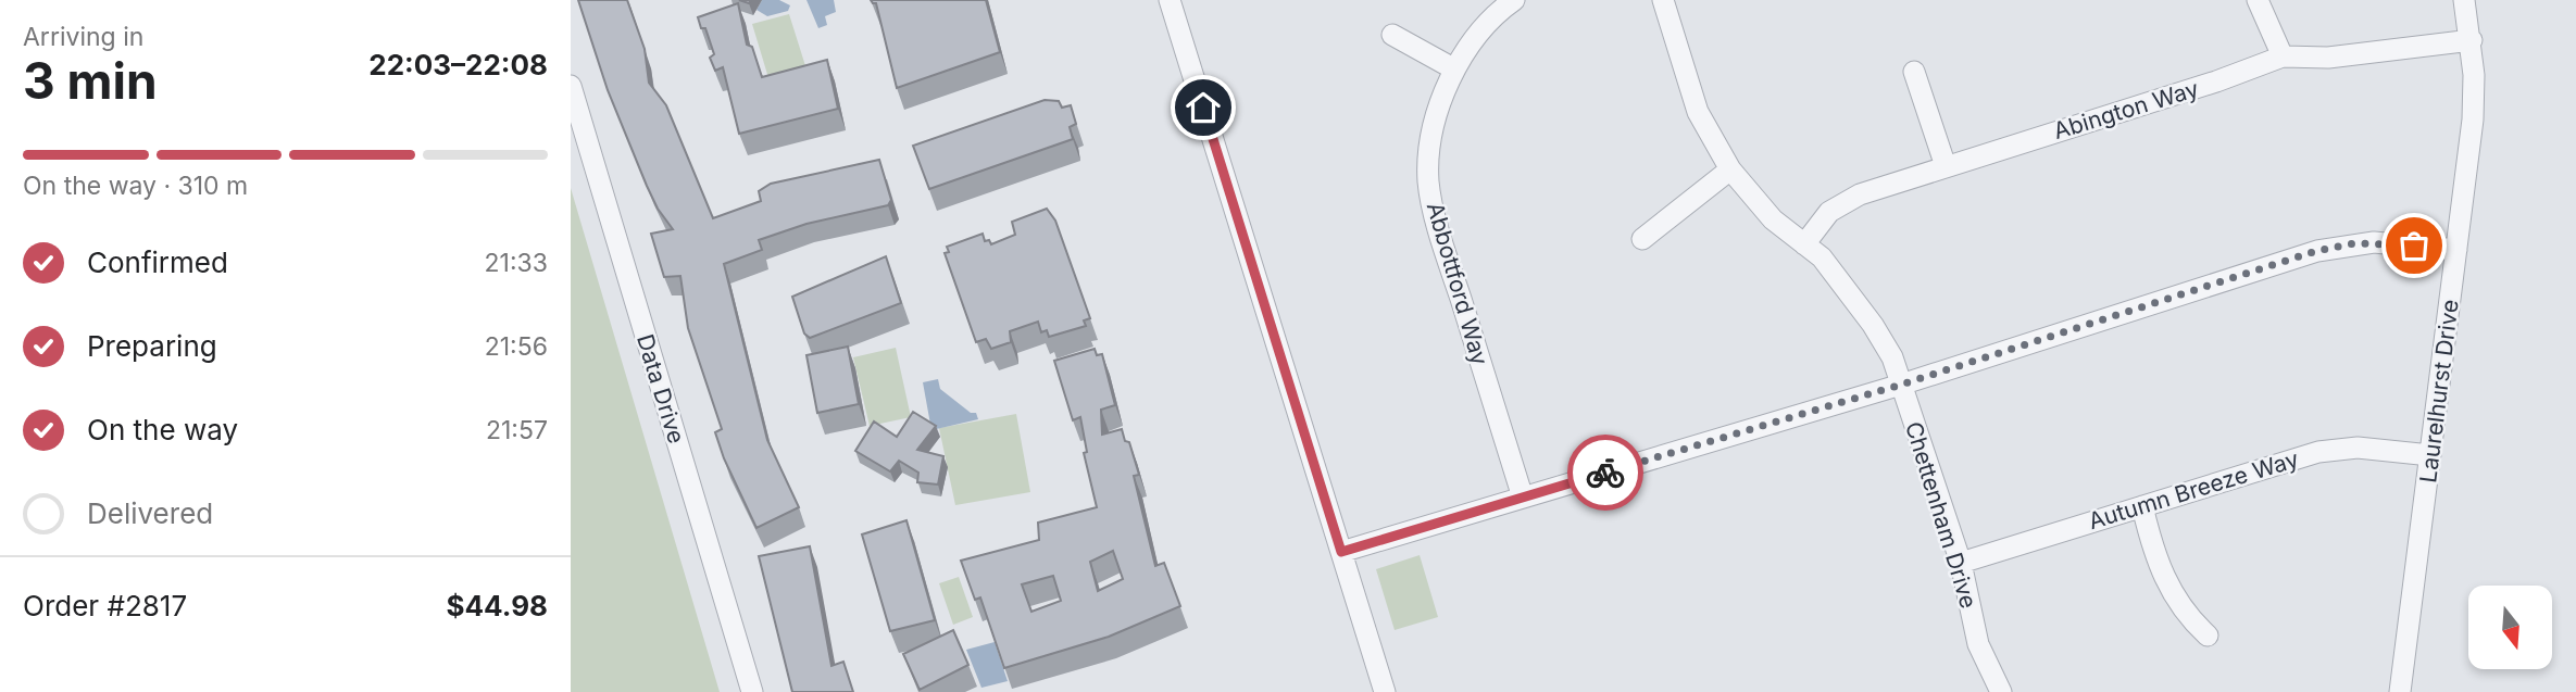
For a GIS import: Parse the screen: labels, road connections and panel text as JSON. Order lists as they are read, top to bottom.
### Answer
{
  "streets": {
    "street": [
      "Abington Way",
      "Abbottford Way",
      "Data Drive",
      "Laurelhurst Drive",
      "Autumn Breeze Way",
      "Chettenham Drive"
    ]
  },
  "crossings": [
    ["Abington Way", "Laurelhurst Drive"],
    ["Abington Way", "Chettenham Drive"],
    ["Laurelhurst Drive", "Autumn Breeze Way"],
    ["Autumn Breeze Way", "Chettenham Drive"]
  ],
  "north": "bottom",
  "page": {
    "heading": ["3 min", "Arriving in", "22:03–22:08"],
    "panel": ["Order #2817", "$44.98"],
    "bar": "On the way · 310 m",
    "list": [
      ["Confirmed", "21:33"],
      ["Preparing", "21:56"],
      ["On the way", "21:57"],
      "Delivered"
    ]
  }
}
